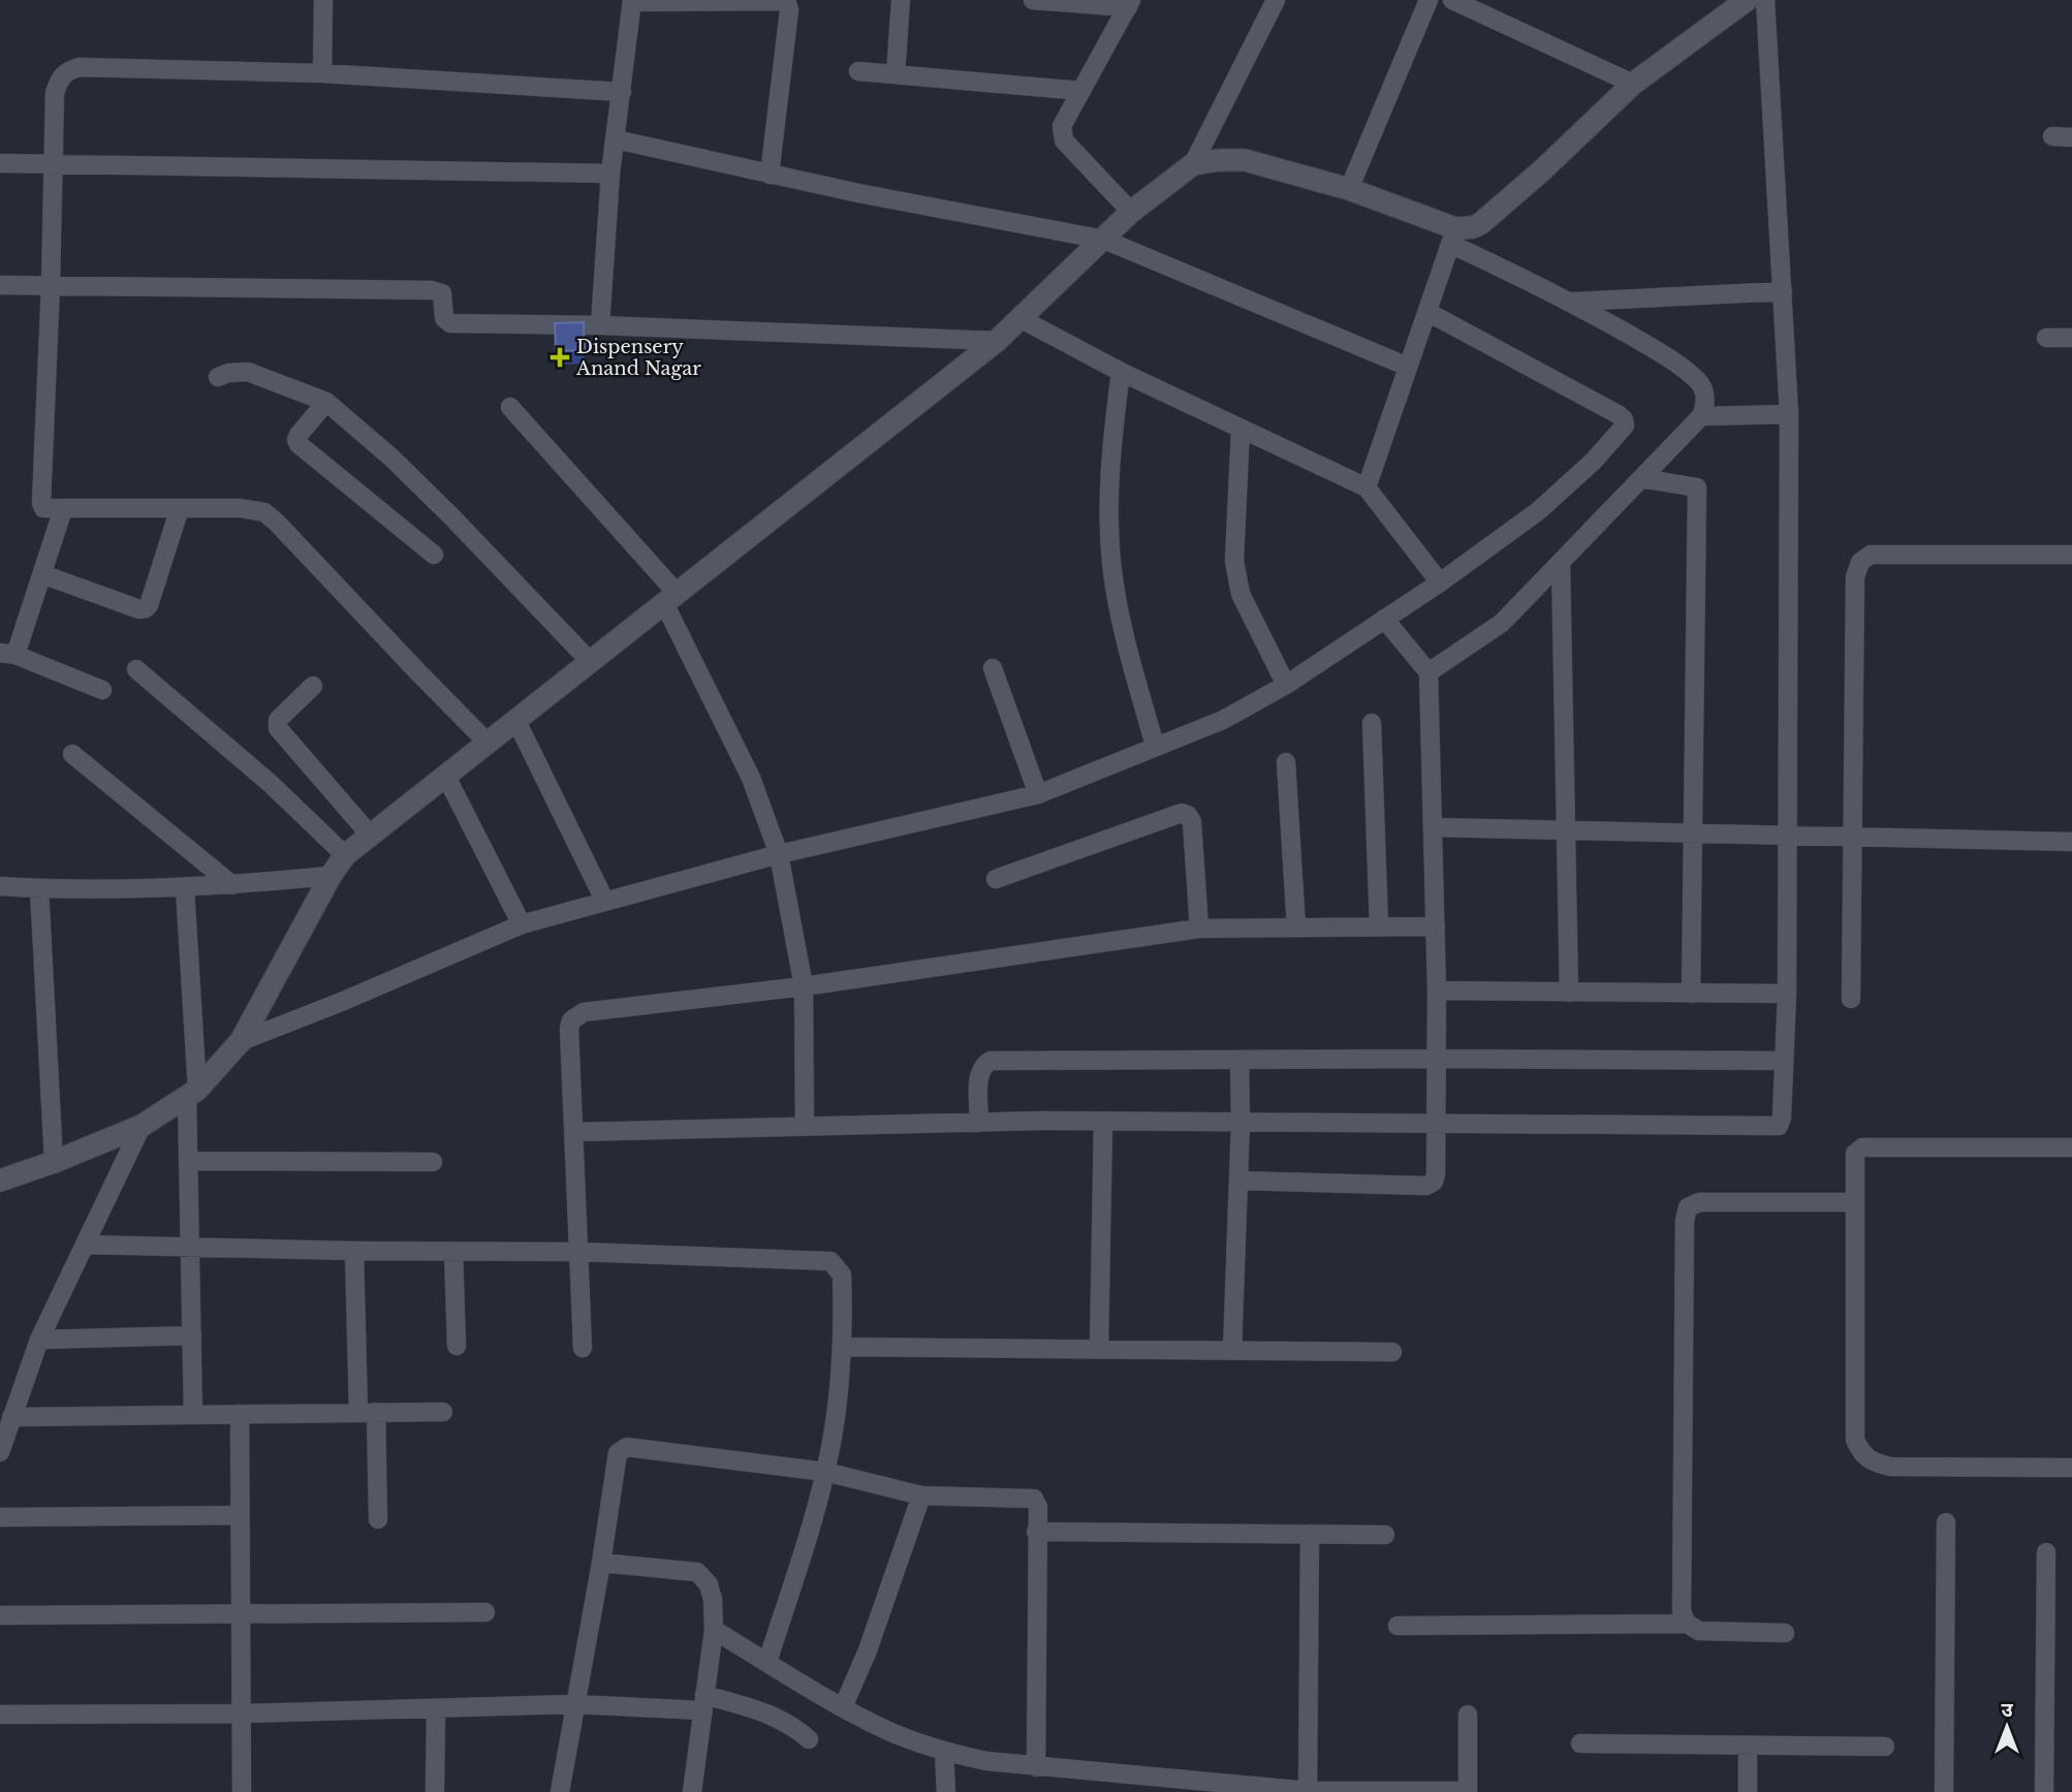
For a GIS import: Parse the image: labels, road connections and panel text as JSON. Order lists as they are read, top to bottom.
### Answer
{
  "places": {
    "health": ["Dispensery Anand Nagar"]
  },
  "north": "top"
}
